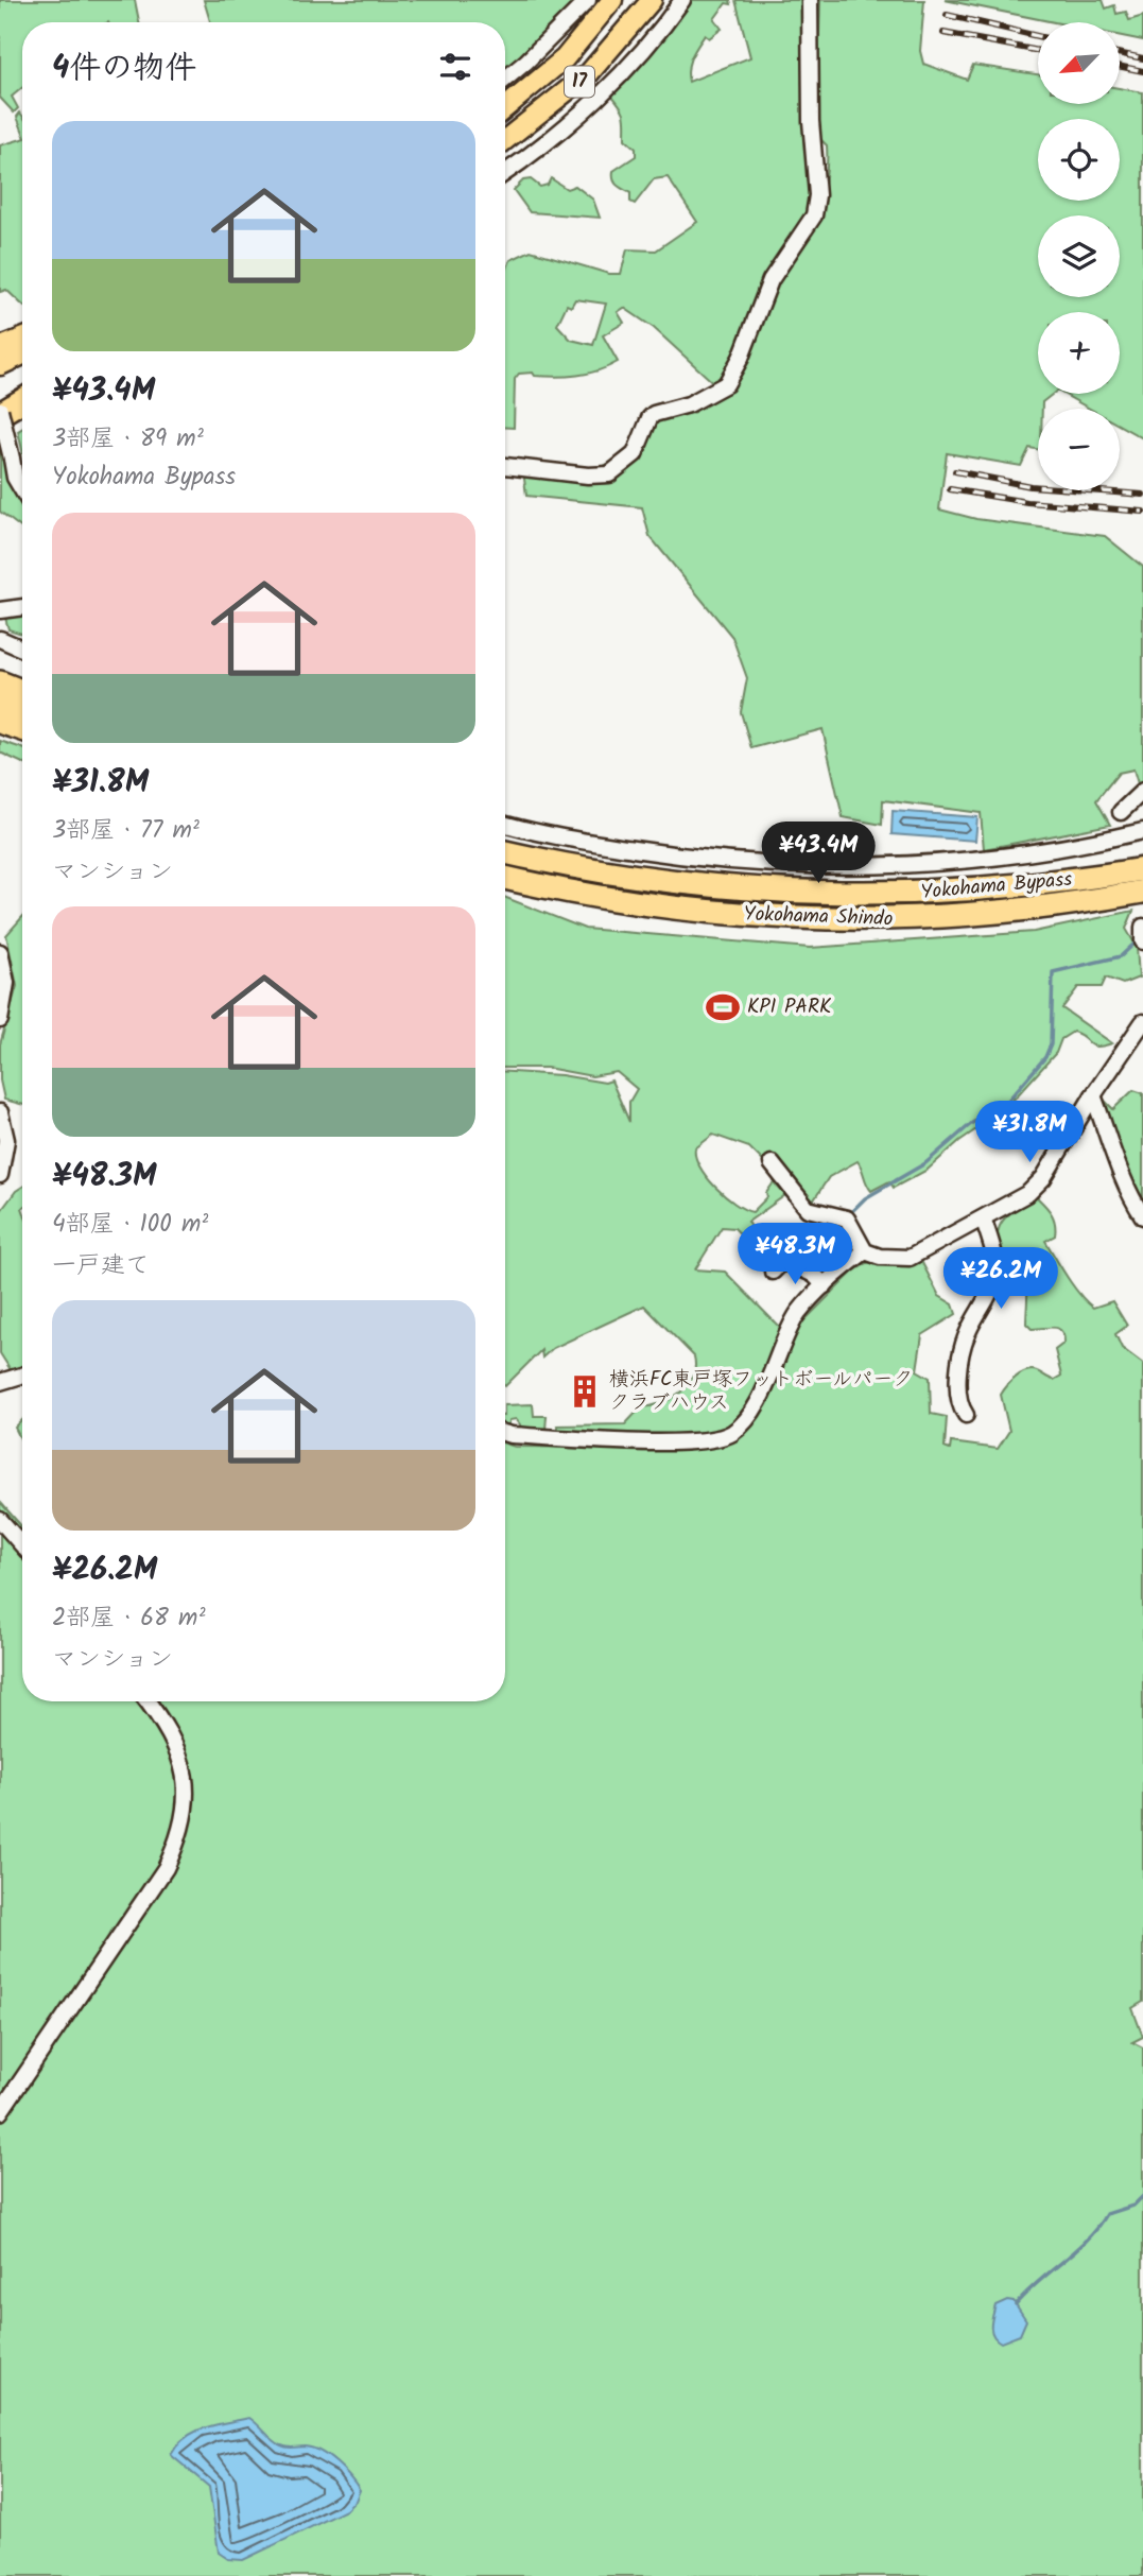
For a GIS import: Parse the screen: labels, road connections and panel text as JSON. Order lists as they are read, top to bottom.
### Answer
{
  "streets": {
    "highway": ["Yokohama Bypass", "Yokohama Shindo"],
    "main road": ["17"]
  },
  "places": {
    "sports": ["KPI PARK"],
    "building": ["横浜FC東戸塚フットボールパーク クラブハウス"]
  },
  "north": "bottom left",
  "page": {
    "map_buttons": ["+", "−"],
    "heading": "4件の物件",
    "list": [
      {
        "name": "¥43.4M",
        "note": "3部屋 · 89 m² · Yokohama Bypass"
      },
      {
        "name": "¥31.8M",
        "note": "3部屋 · 77 m² · マンション"
      },
      {
        "name": "¥48.3M",
        "note": "4部屋 · 100 m² · 一戸建て"
      },
      {
        "name": "¥26.2M",
        "note": "2部屋 · 68 m² · マンション"
      }
    ],
    "price": [
      "¥43.4M",
      "¥31.8M",
      "¥48.3M",
      "¥26.2M"
    ]
  }
}
